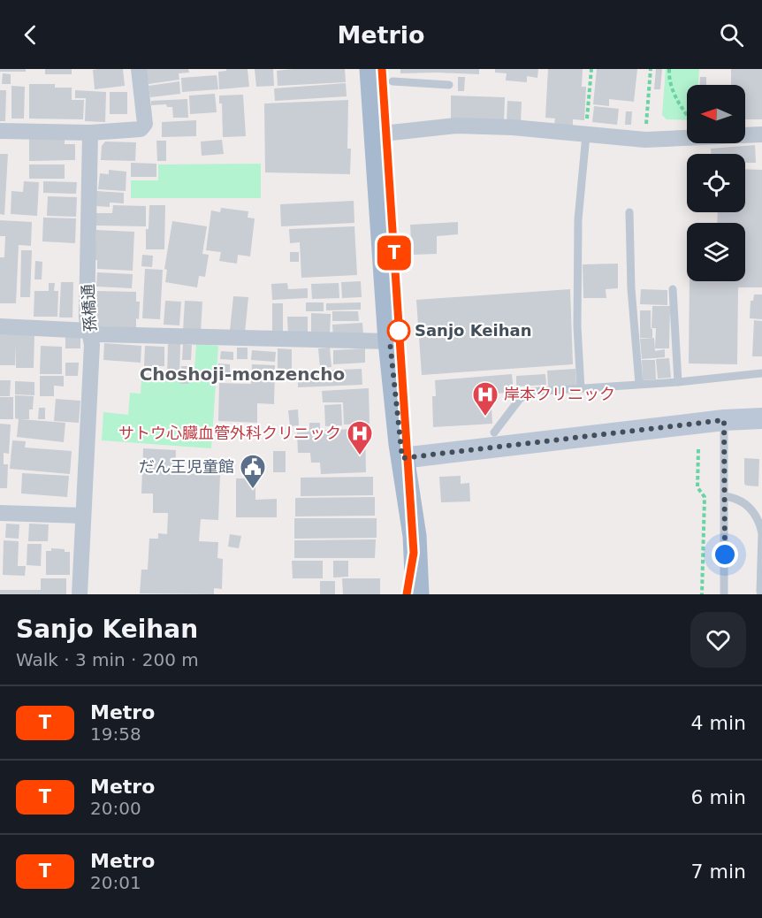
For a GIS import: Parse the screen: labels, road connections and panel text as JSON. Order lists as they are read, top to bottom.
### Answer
{
  "streets": {
    "street": ["孫橋通"]
  },
  "districts": ["Choshoji-monzencho"],
  "places": {
    "other": ["Sanjo Keihan"],
    "hospital": ["岸本クリニック", "サトウ心臓血管外科クリニック"],
    "public building": ["だん王児童館"]
  },
  "lines": ["metro line T"],
  "north": "left",
  "page": {
    "header": "Metrio",
    "on_map": "T",
    "heading": ["Sanjo Keihan", "Walk · 3 min · 200 m"],
    "list": [
      {
        "mark": "T",
        "name": "Metro",
        "note": "19:58",
        "value": "4 min"
      },
      {
        "mark": "T",
        "name": "Metro",
        "note": "20:00",
        "value": "6 min"
      },
      {
        "mark": "T",
        "name": "Metro",
        "note": "20:01",
        "value": "7 min"
      }
    ]
  }
}
